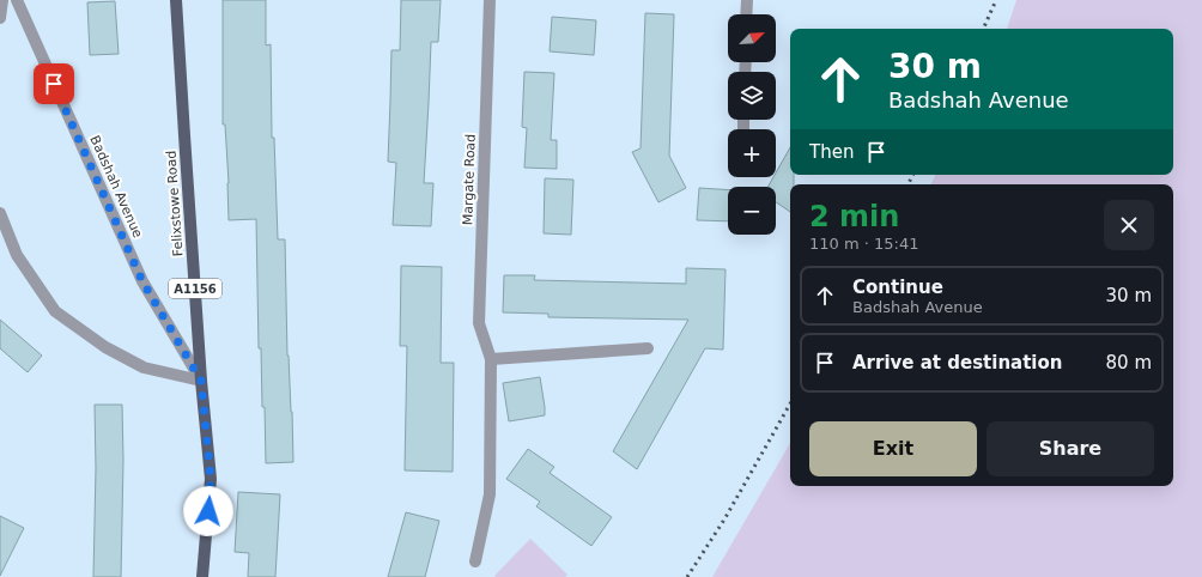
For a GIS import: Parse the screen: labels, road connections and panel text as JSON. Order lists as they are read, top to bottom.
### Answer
{
  "streets": {
    "main road": ["Felixstowe Road", "A1156"],
    "street": ["Margate Road", "Badshah Avenue"]
  },
  "crossings": [
    ["Badshah Avenue", "Felixstowe Road"]
  ],
  "north": "top right",
  "page": {
    "map_buttons": ["+", "−"],
    "turn": ["30 m", "Badshah Avenue"],
    "then": "Then",
    "heading": ["2 min", "110 m · 15:41"],
    "list": [
      {
        "name": "Continue",
        "note": "Badshah Avenue",
        "value": "30 m"
      },
      {
        "name": "Arrive at destination",
        "value": "80 m"
      }
    ],
    "buttons": ["Exit", "Share"]
  }
}
